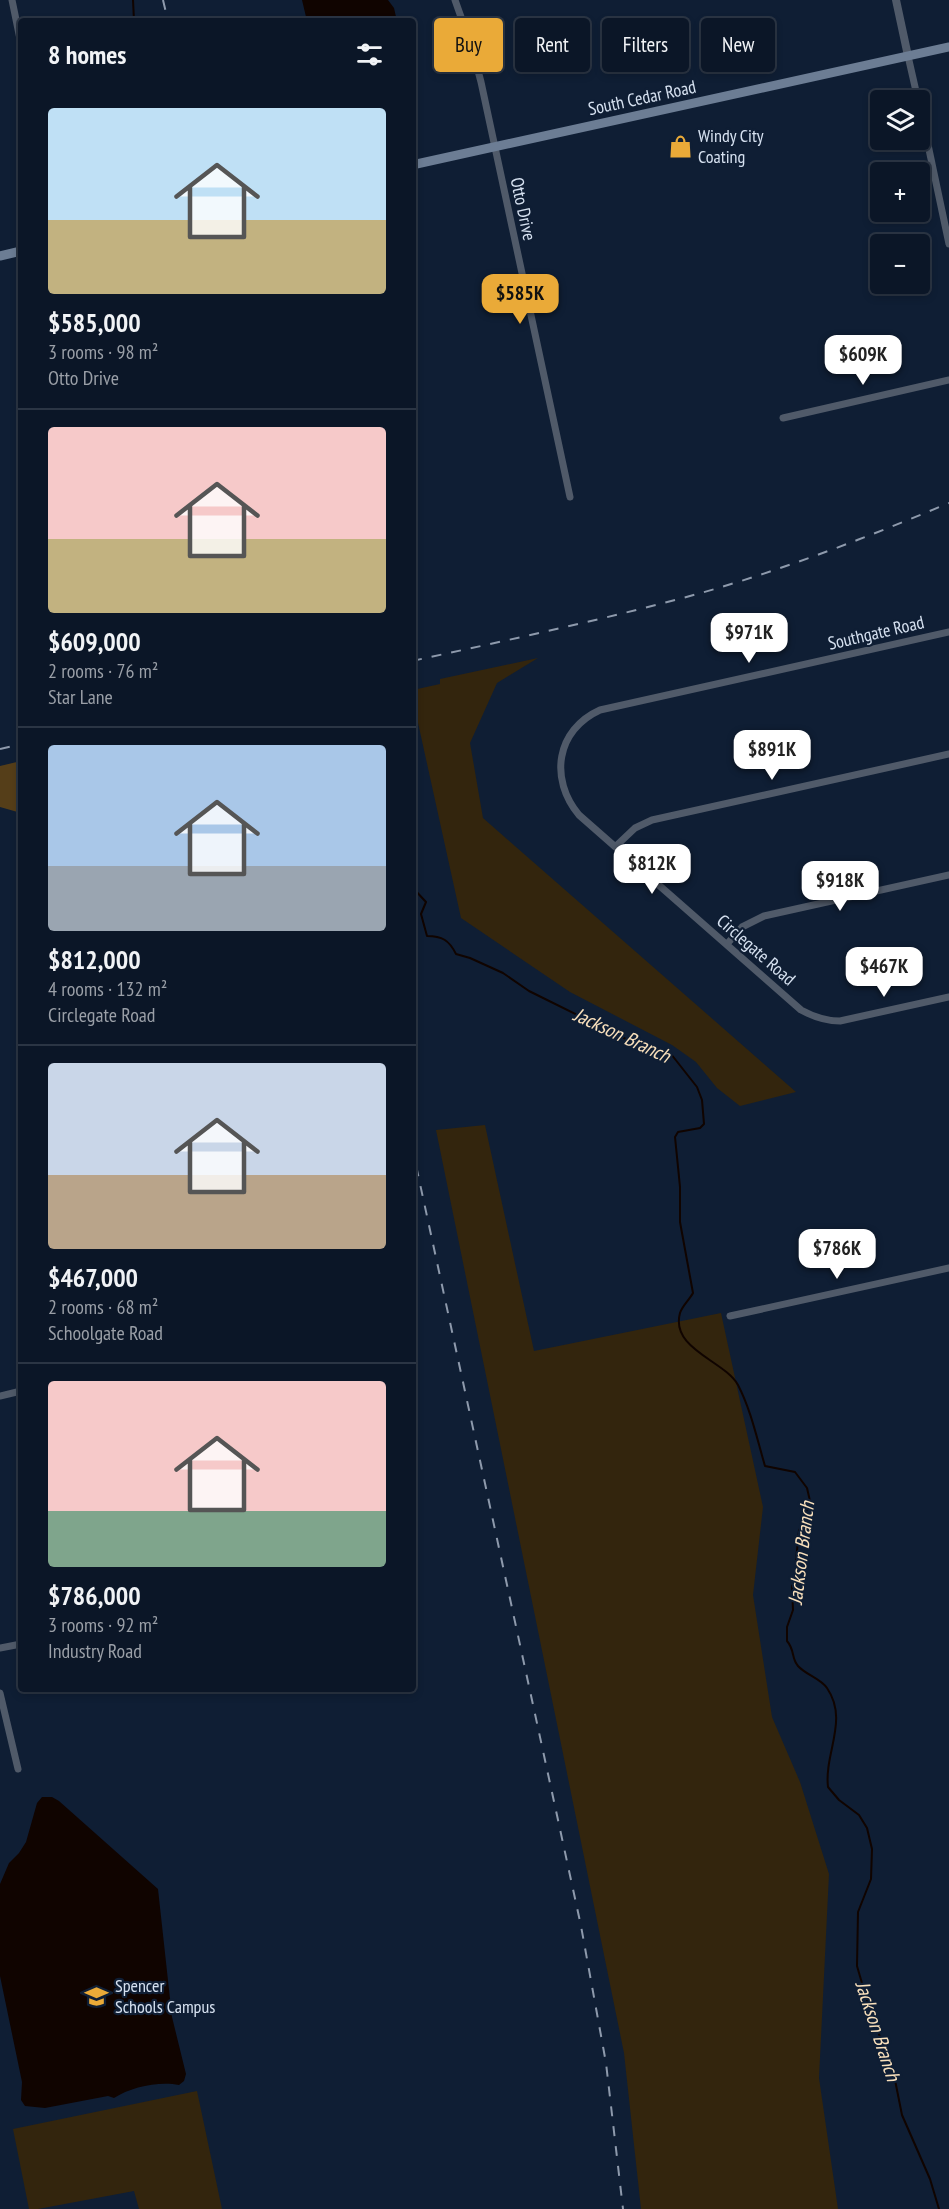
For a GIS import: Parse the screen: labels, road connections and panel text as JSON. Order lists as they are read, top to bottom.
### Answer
{
  "streets": {
    "main road": ["South Cedar Road"],
    "street": ["Otto Drive", "Southgate Road", "Circlegate Road"]
  },
  "crossings": [
    ["South Cedar Road", "Otto Drive"],
    ["Southgate Road", "Circlegate Road"]
  ],
  "water": ["Jackson Branch"],
  "places": {
    "shop": ["Windy City Coating"],
    "school or university": ["Spencer Schools Campus"]
  },
  "page": {
    "chip": [
      "Buy",
      "Rent",
      "Filters",
      "New"
    ],
    "heading": "8 homes",
    "map_buttons": ["+", "−"],
    "list": [
      {
        "name": "$585,000",
        "note": "3 rooms · 98 m² · Otto Drive"
      },
      {
        "name": "$609,000",
        "note": "2 rooms · 76 m² · Star Lane"
      },
      {
        "name": "$812,000",
        "note": "4 rooms · 132 m² · Circlegate Road"
      },
      {
        "name": "$467,000",
        "note": "2 rooms · 68 m² · Schoolgate Road"
      },
      {
        "name": "$786,000",
        "note": "3 rooms · 92 m² · Industry Road"
      }
    ],
    "price": [
      "$585K",
      "$609K",
      "$971K",
      "$891K",
      "$812K",
      "$918K",
      "$467K",
      "$786K"
    ]
  }
}
